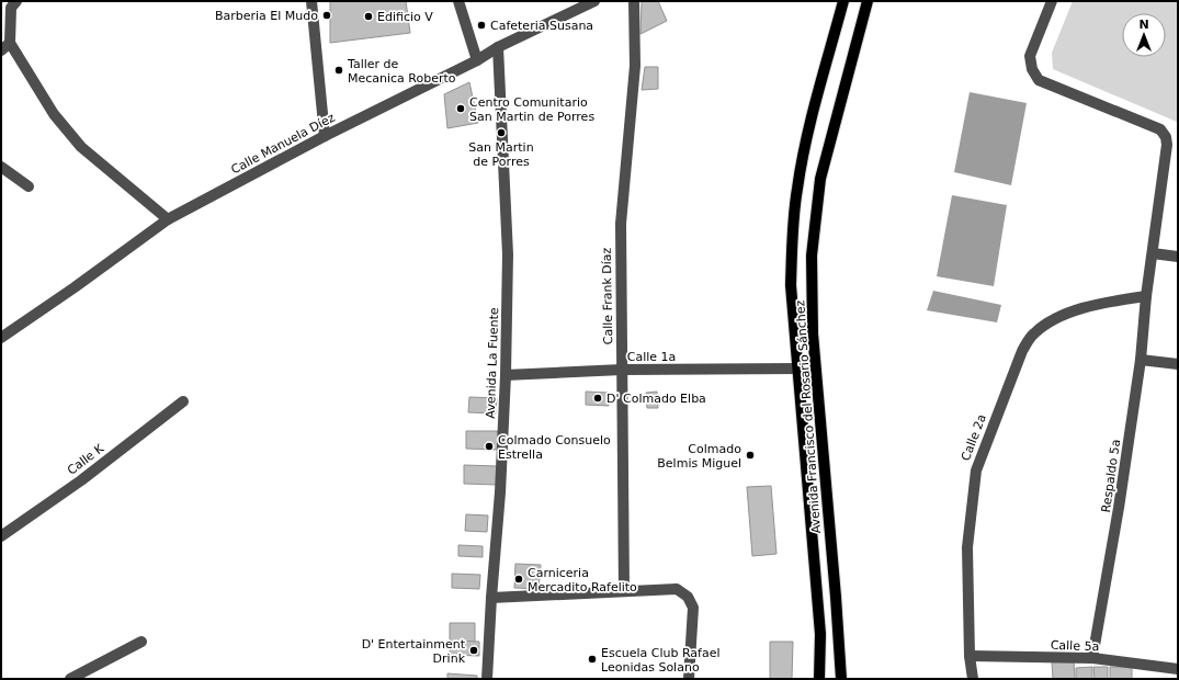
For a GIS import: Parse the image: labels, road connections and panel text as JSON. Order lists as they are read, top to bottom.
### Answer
{
  "streets": {
    "main road": ["Avenida Francisco del Rosario Sánchez"],
    "street": [
      "Calle Manuela Díez",
      "Calle Frank Díaz",
      "Calle 1a",
      "Avenida La Fuente",
      "Calle 2a",
      "Calle K",
      "Respaldo 5a",
      "Calle 5a"
    ]
  },
  "crossings": [
    ["Calle Manuela Díez", "Avenida La Fuente"],
    ["Calle Frank Díaz", "Calle 1a"],
    ["Calle 1a", "Avenida La Fuente"],
    ["Calle 1a", "Avenida Francisco del Rosario Sánchez"],
    ["Calle 2a", "Respaldo 5a"],
    ["Calle 2a", "Calle 5a"],
    ["Respaldo 5a", "Calle 5a"]
  ],
  "places": [
    "Barberia El Mudo",
    "Edificio V",
    "Cafeteria Susana",
    "Taller de Mecanica Roberto",
    "Centro Comunitario San Martin de Porres",
    "San Martin de Porres",
    "D' Colmado Elba",
    "Colmado Consuelo Estrella",
    "Colmado Belmis Miguel",
    "Carniceria Mercadito Rafelito",
    "D' Entertainment Drink",
    "Escuela Club Rafael Leonidas Solano"
  ],
  "north": "top"
}
